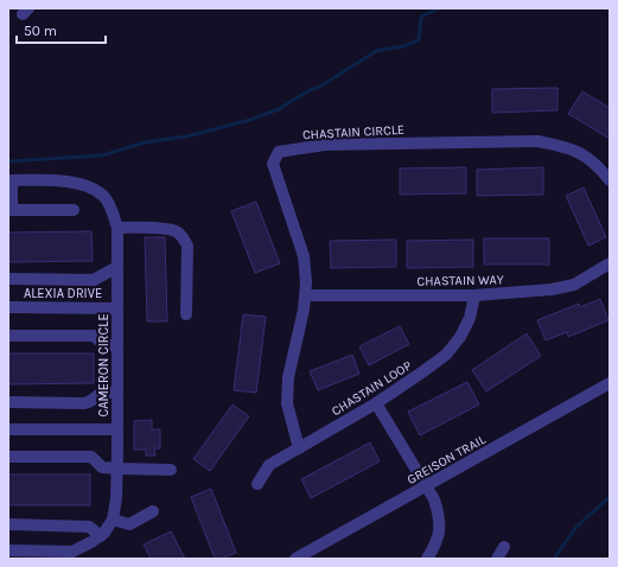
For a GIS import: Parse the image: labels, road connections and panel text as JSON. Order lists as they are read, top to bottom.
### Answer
{
  "streets": {
    "street": [
      "CHASTAIN CIRCLE",
      "CHASTAIN WAY",
      "ALEXIA DRIVE",
      "CAMERON CIRCLE",
      "CHASTAIN LOOP",
      "GREISON TRAIL"
    ]
  },
  "crossings": [
    ["CHASTAIN CIRCLE", "CHASTAIN WAY"],
    ["CHASTAIN CIRCLE", "CHASTAIN LOOP"],
    ["CHASTAIN WAY", "CHASTAIN LOOP"],
    ["ALEXIA DRIVE", "CAMERON CIRCLE"]
  ],
  "scale_bar": "50 m"
}
